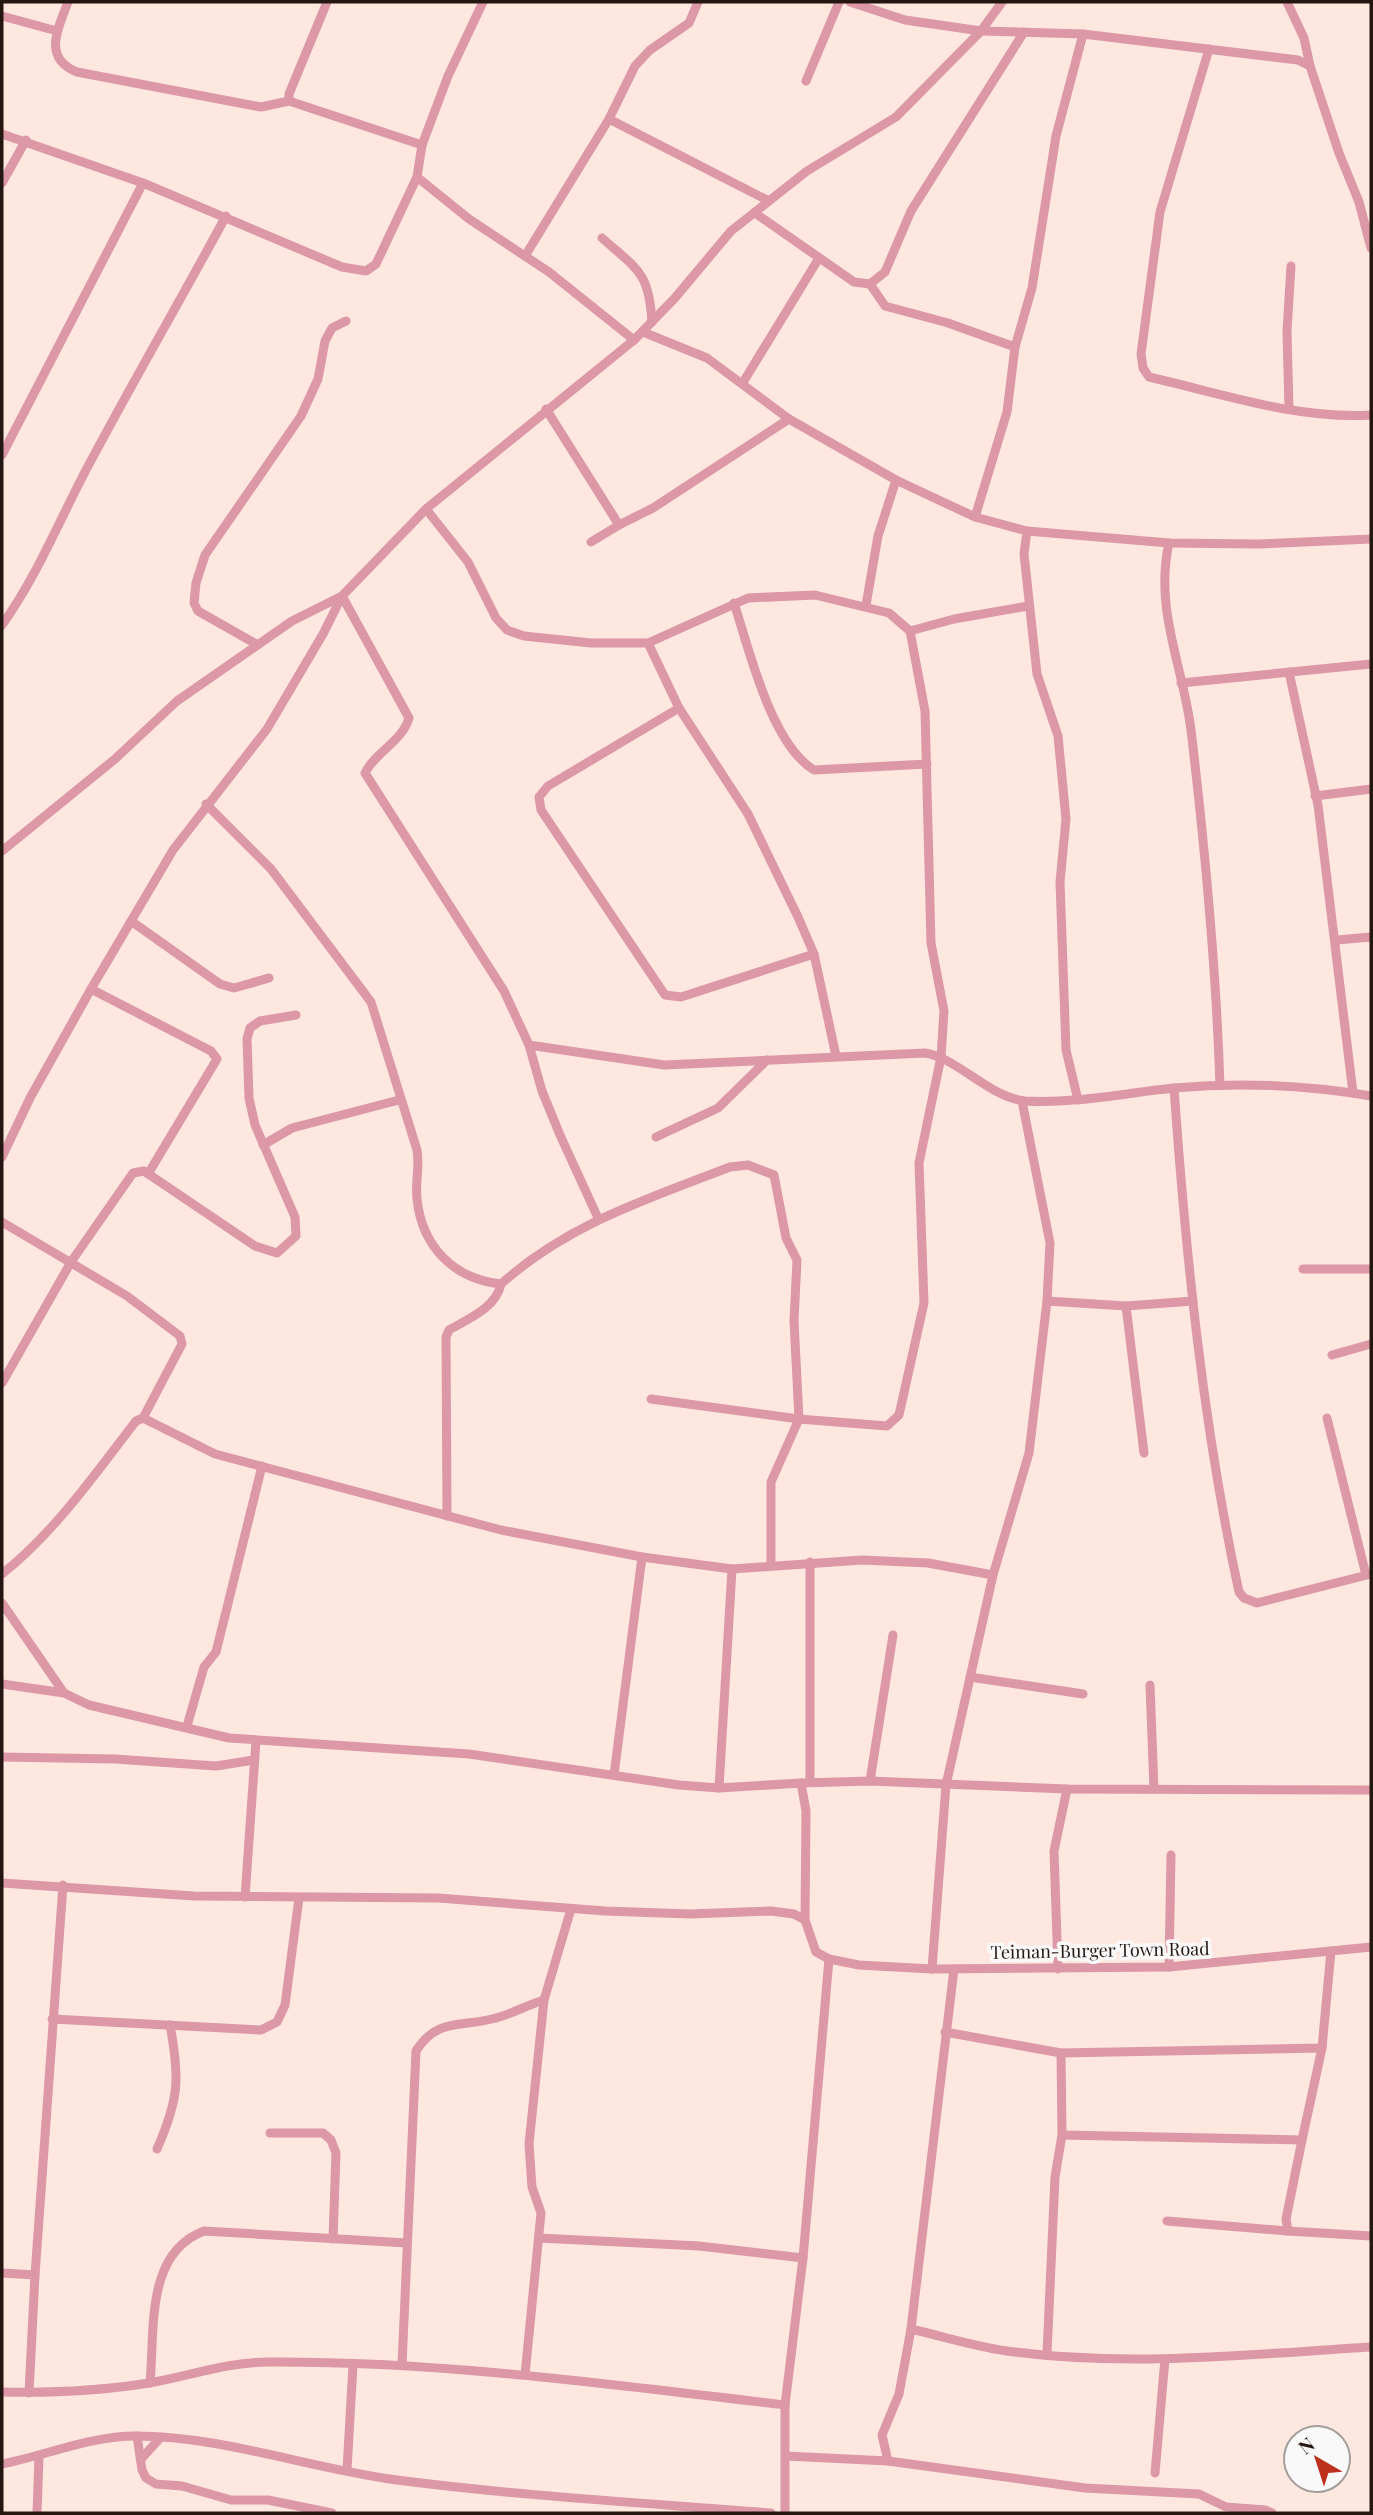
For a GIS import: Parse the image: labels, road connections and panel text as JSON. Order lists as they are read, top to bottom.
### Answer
{
  "streets": {
    "street": ["Teiman-Burger Town Road"]
  },
  "north": "top left"
}
